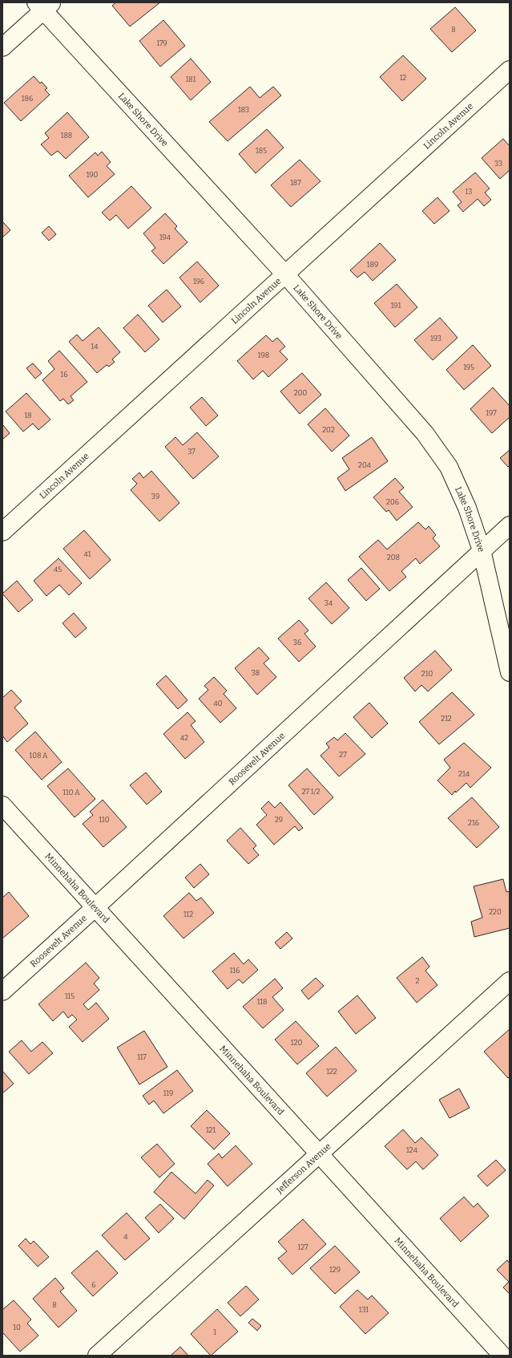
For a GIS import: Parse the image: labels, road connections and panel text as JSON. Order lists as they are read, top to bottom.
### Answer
{
  "streets": {
    "street": [
      "Lake Shore Drive",
      "Lincoln Avenue",
      "Roosevelt Avenue",
      "Minnehaha Boulevard",
      "Jefferson Avenue"
    ]
  },
  "crossings": [
    ["Lake Shore Drive", "Lincoln Avenue"],
    ["Lake Shore Drive", "Roosevelt Avenue"],
    ["Roosevelt Avenue", "Minnehaha Boulevard"],
    ["Minnehaha Boulevard", "Jefferson Avenue"]
  ],
  "house_numbers": [
    "8",
    "179",
    "12",
    "181",
    "186",
    "183",
    "188",
    "185",
    "33",
    "190",
    "187",
    "13",
    "194",
    "189",
    "196",
    "191",
    "193",
    "14",
    "198",
    "195",
    "16",
    "200",
    "197",
    "18",
    "202",
    "37",
    "204",
    "39",
    "206",
    "41",
    "208",
    "45",
    "34",
    "36",
    "38",
    "210",
    "40",
    "212",
    "42",
    "27",
    "108 A",
    "214",
    "27 1/2",
    "110 A",
    "110",
    "29",
    "216",
    "220",
    "112",
    "116",
    "2",
    "115",
    "118",
    "120",
    "117",
    "122",
    "119",
    "121",
    "124",
    "4",
    "127",
    "129",
    "6",
    "8",
    "131",
    "10",
    "1"
  ]
}
